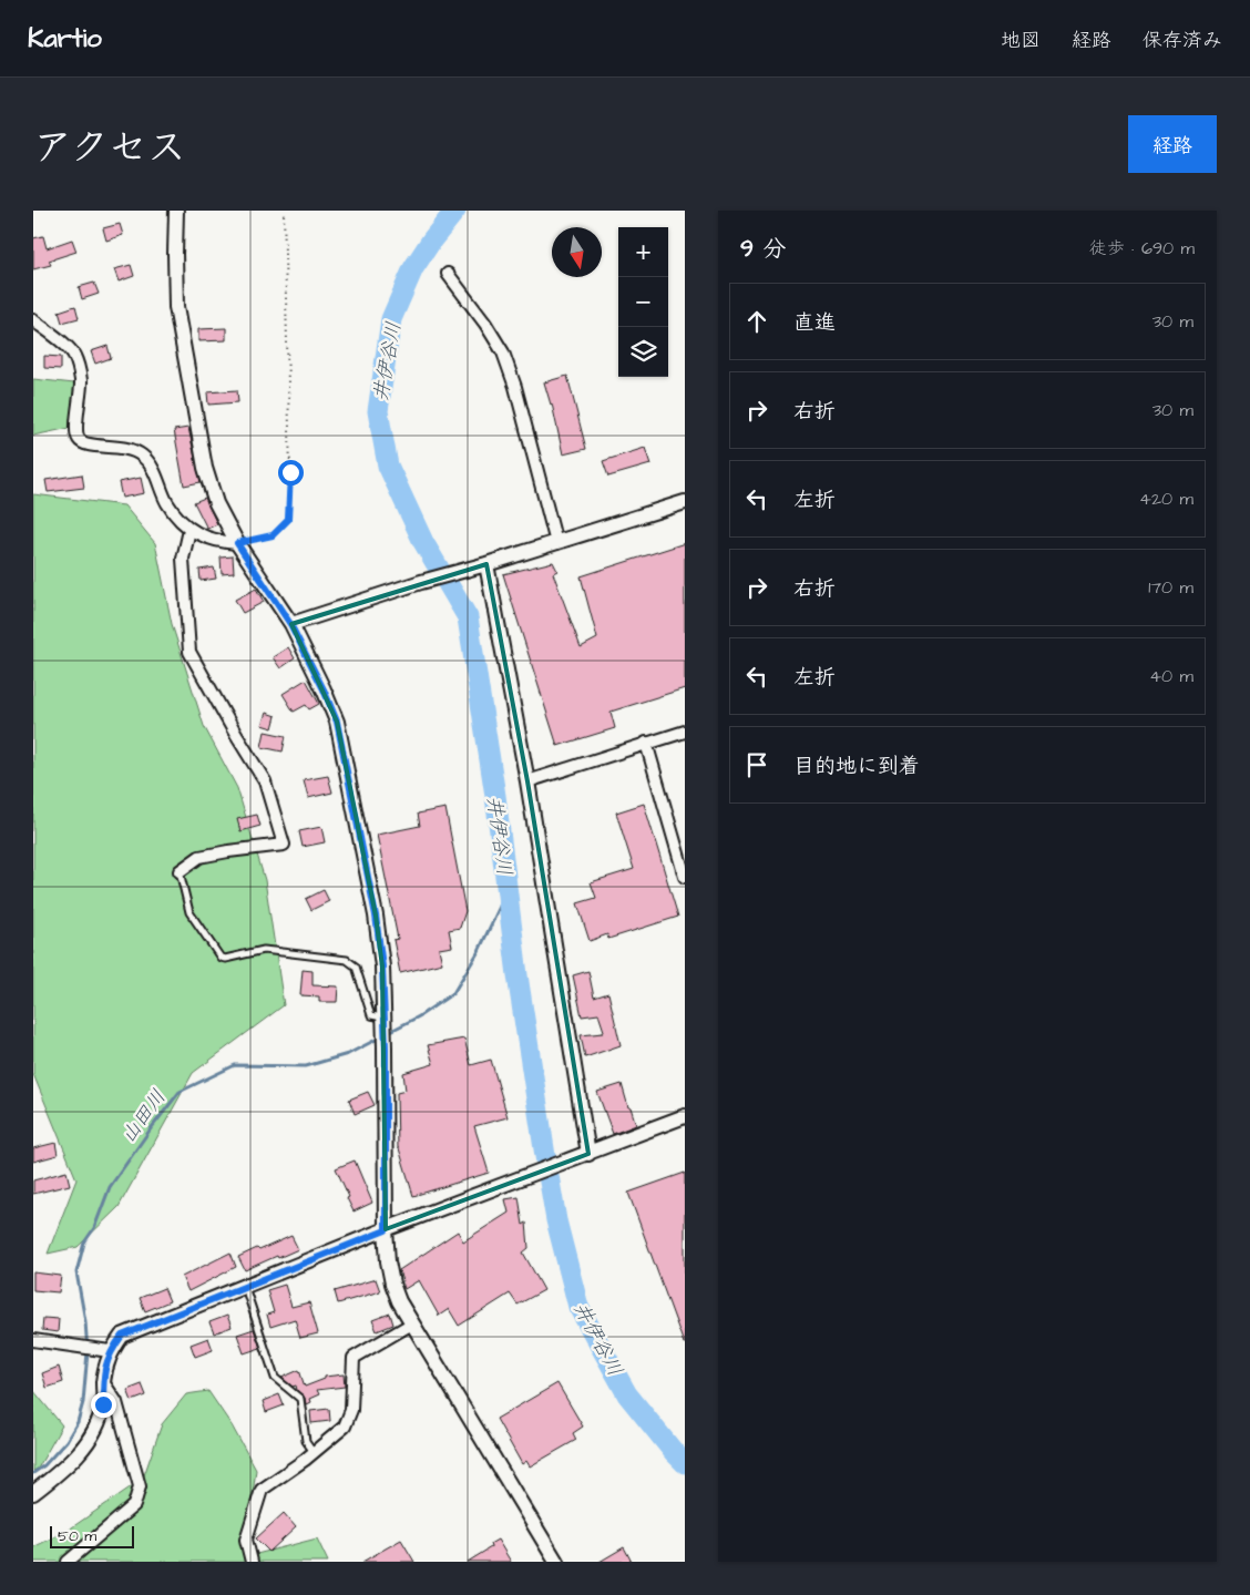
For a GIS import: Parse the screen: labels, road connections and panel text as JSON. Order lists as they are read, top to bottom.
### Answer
{
  "water": ["井伊谷川", "山田川"],
  "scale_bar": "50 m",
  "north": "bottom",
  "page": {
    "header": "Kartio",
    "nav": ["地図", "経路", "保存済み"],
    "title": "アクセス",
    "buttons": "経路",
    "heading": ["9 分", "徒歩 · 690 m"],
    "map_buttons": ["+", "−"],
    "list": [
      ["直進", "30 m"],
      ["右折", "30 m"],
      ["左折", "420 m"],
      ["右折", "170 m"],
      ["左折", "40 m"],
      "目的地に到着"
    ],
    "scale": "50 m"
  }
}
